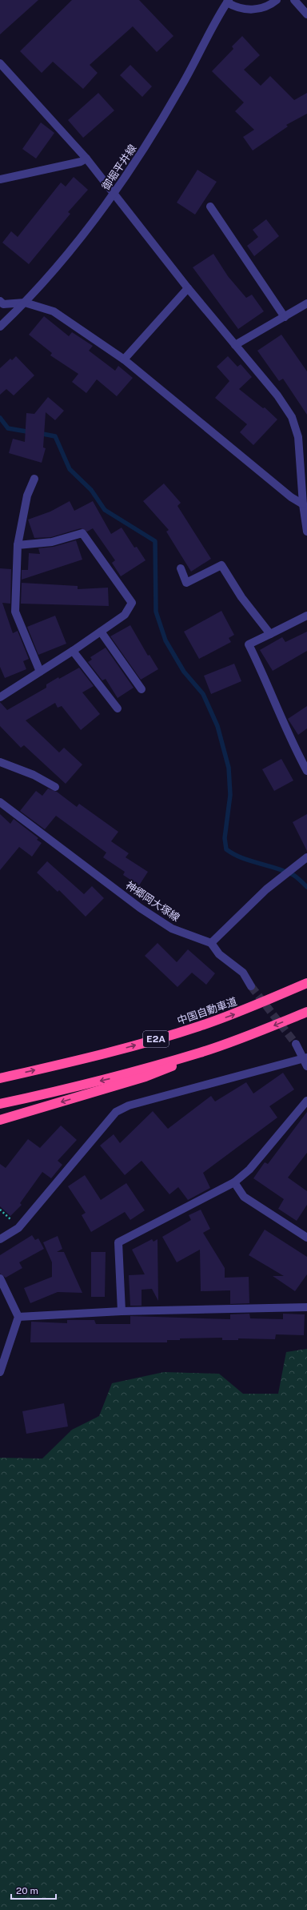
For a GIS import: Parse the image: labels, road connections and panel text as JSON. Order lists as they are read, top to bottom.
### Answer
{
  "streets": {
    "highway": ["中国自動車道", "E2A"],
    "street": ["御堀平井線", "神郷岡大塚線"]
  },
  "scale_bar": "20 m"
}
